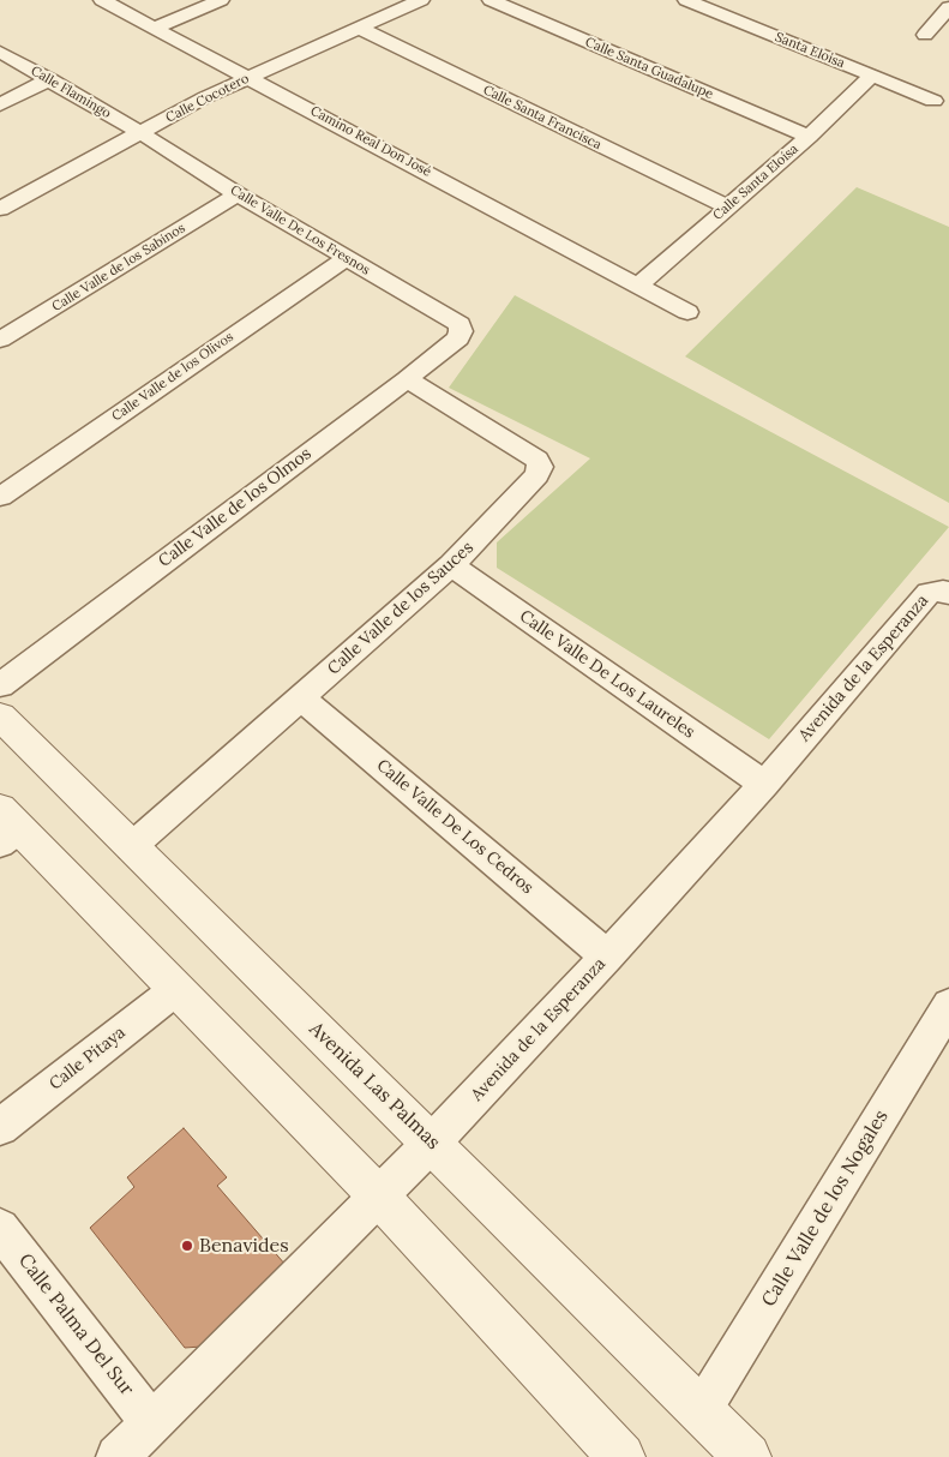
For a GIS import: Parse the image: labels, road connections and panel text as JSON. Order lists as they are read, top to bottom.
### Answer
{
  "streets": {
    "street": [
      "Santa Eloisa",
      "Calle Santa Guadalupe",
      "Calle Flamingo",
      "Calle Cocotero",
      "Calle Santa Francisca",
      "Camino Real Don José",
      "Calle Santa Eloísa",
      "Calle Valle De Los Fresnos",
      "Calle Valle de los Sabinos",
      "Calle Valle de los Olivos",
      "Calle Valle de los Olmos",
      "Calle Valle de los Sauces",
      "Avenida de la Esperanza",
      "Calle Valle De Los Laureles",
      "Calle Valle De Los Cedros",
      "Calle Pitaya",
      "Avenida Las Palmas",
      "Calle Valle de los Nogales",
      "Calle Palma Del Sur"
    ]
  },
  "crossings": [
    ["Santa Eloisa", "Calle Santa Eloísa"],
    ["Calle Santa Guadalupe", "Calle Santa Eloísa"],
    ["Calle Flamingo", "Calle Cocotero"],
    ["Calle Flamingo", "Calle Valle De Los Fresnos"],
    ["Calle Cocotero", "Calle Santa Francisca"],
    ["Calle Cocotero", "Camino Real Don José"],
    ["Calle Cocotero", "Calle Valle De Los Fresnos"],
    ["Calle Santa Francisca", "Calle Santa Eloísa"],
    ["Camino Real Don José", "Calle Santa Eloísa"],
    ["Calle Valle De Los Fresnos", "Calle Valle de los Sabinos"],
    ["Calle Valle De Los Fresnos", "Calle Valle de los Olivos"],
    ["Calle Valle De Los Fresnos", "Calle Valle de los Olmos"],
    ["Calle Valle de los Olmos", "Calle Valle de los Sauces"],
    ["Calle Valle de los Sauces", "Calle Valle De Los Laureles"],
    ["Calle Valle de los Sauces", "Calle Valle De Los Cedros"],
    ["Calle Valle de los Sauces", "Avenida Las Palmas"],
    ["Avenida de la Esperanza", "Calle Valle De Los Laureles"],
    ["Avenida de la Esperanza", "Calle Valle De Los Cedros"],
    ["Avenida de la Esperanza", "Avenida Las Palmas"],
    ["Avenida de la Esperanza", "Calle Palma Del Sur"],
    ["Avenida Las Palmas", "Calle Valle de los Nogales"]
  ],
  "places": ["Benavides"]
}
